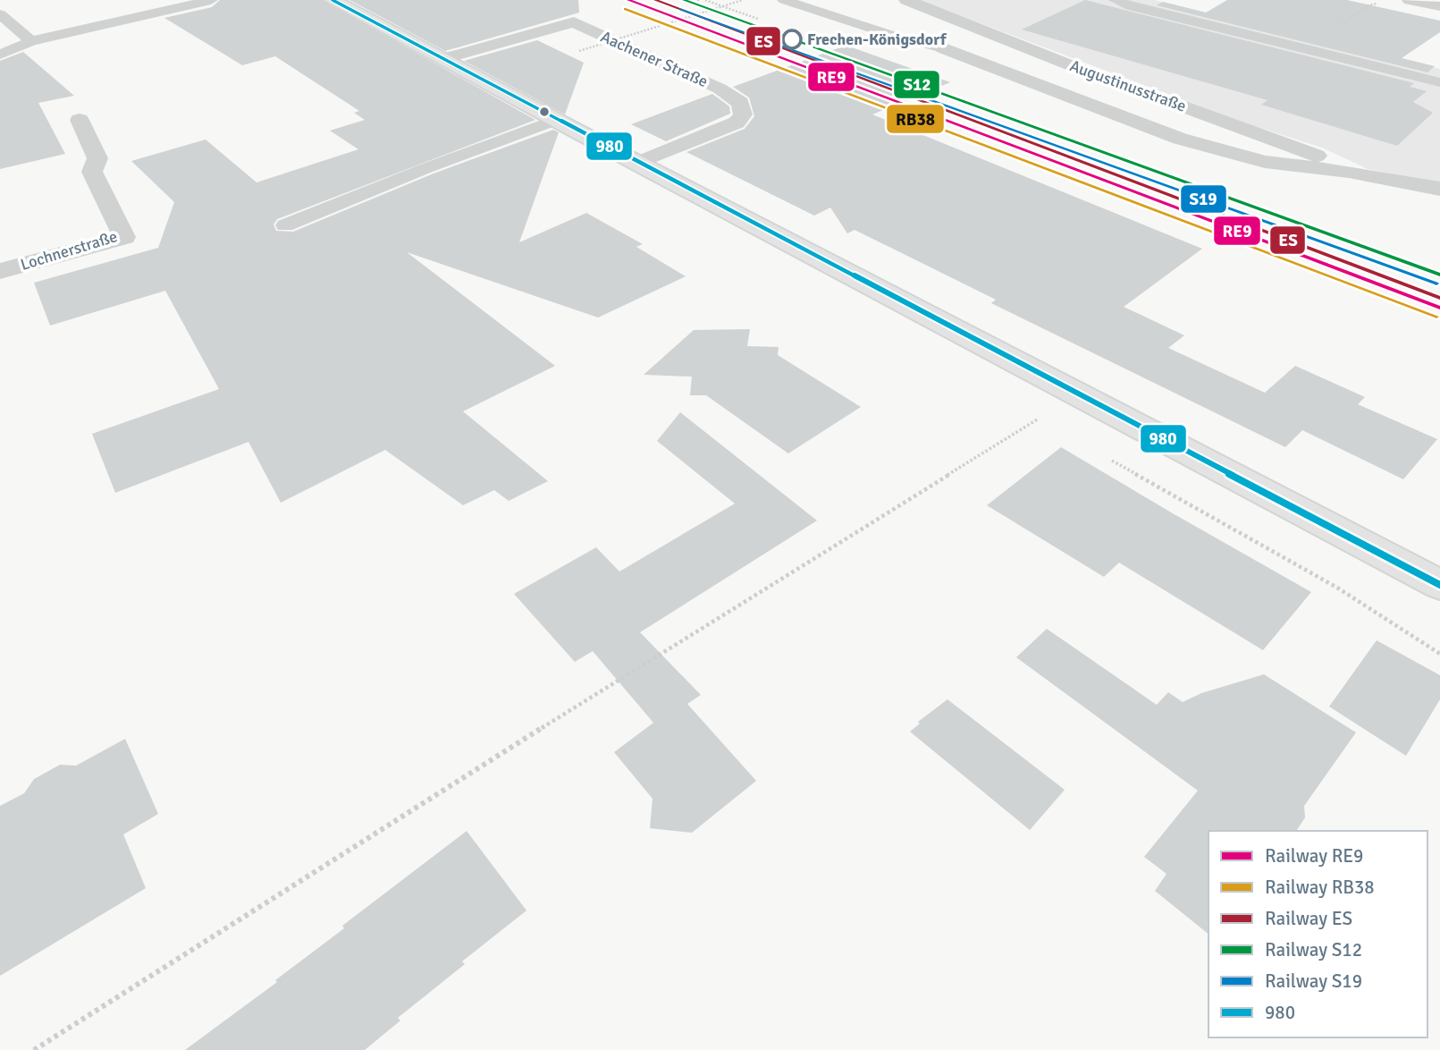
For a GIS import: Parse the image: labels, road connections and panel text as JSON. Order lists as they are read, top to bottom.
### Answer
{
  "streets": {
    "street": ["Aachener Straße", "Augustinusstraße", "Lochnerstraße"]
  },
  "places": ["Frechen-Königsdorf"],
  "lines": [
    "rail line RE9",
    "rail line ES",
    "rail line S12",
    "transit line 980",
    "rail line RB38",
    "rail line S19"
  ],
  "legend": [
    "Railway RE9",
    "Railway RB38",
    "Railway ES",
    "Railway S12",
    "Railway S19",
    "980"
  ]
}
